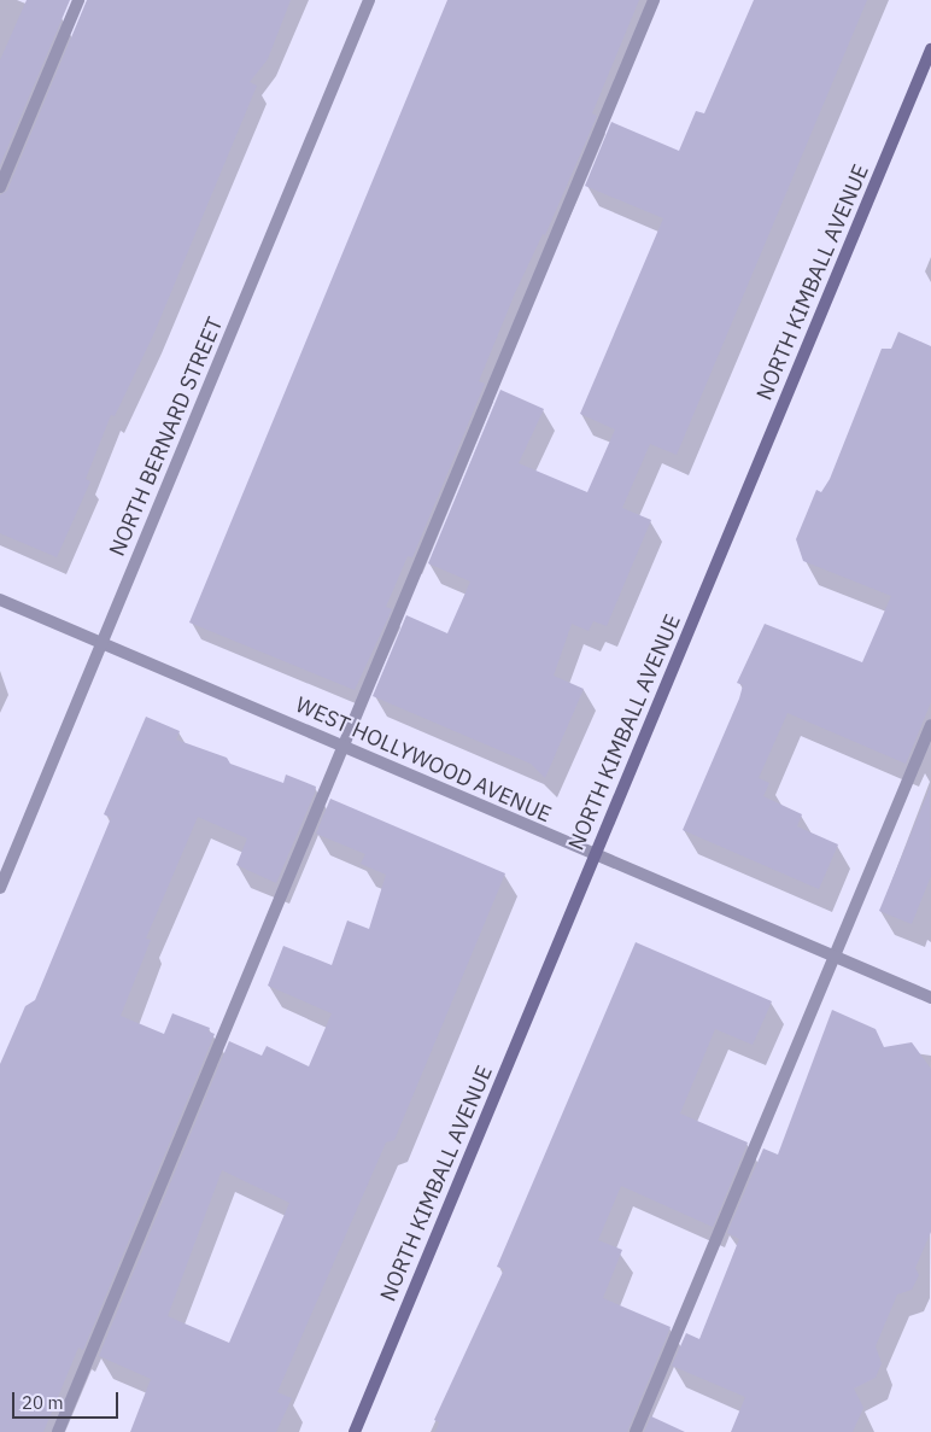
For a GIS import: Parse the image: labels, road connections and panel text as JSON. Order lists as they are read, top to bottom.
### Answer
{
  "streets": {
    "street": ["NORTH KIMBALL AVENUE", "NORTH BERNARD STREET", "WEST HOLLYWOOD AVENUE"]
  },
  "crossings": [
    ["NORTH KIMBALL AVENUE", "WEST HOLLYWOOD AVENUE"],
    ["NORTH BERNARD STREET", "WEST HOLLYWOOD AVENUE"]
  ],
  "scale_bar": "20 m"
}
